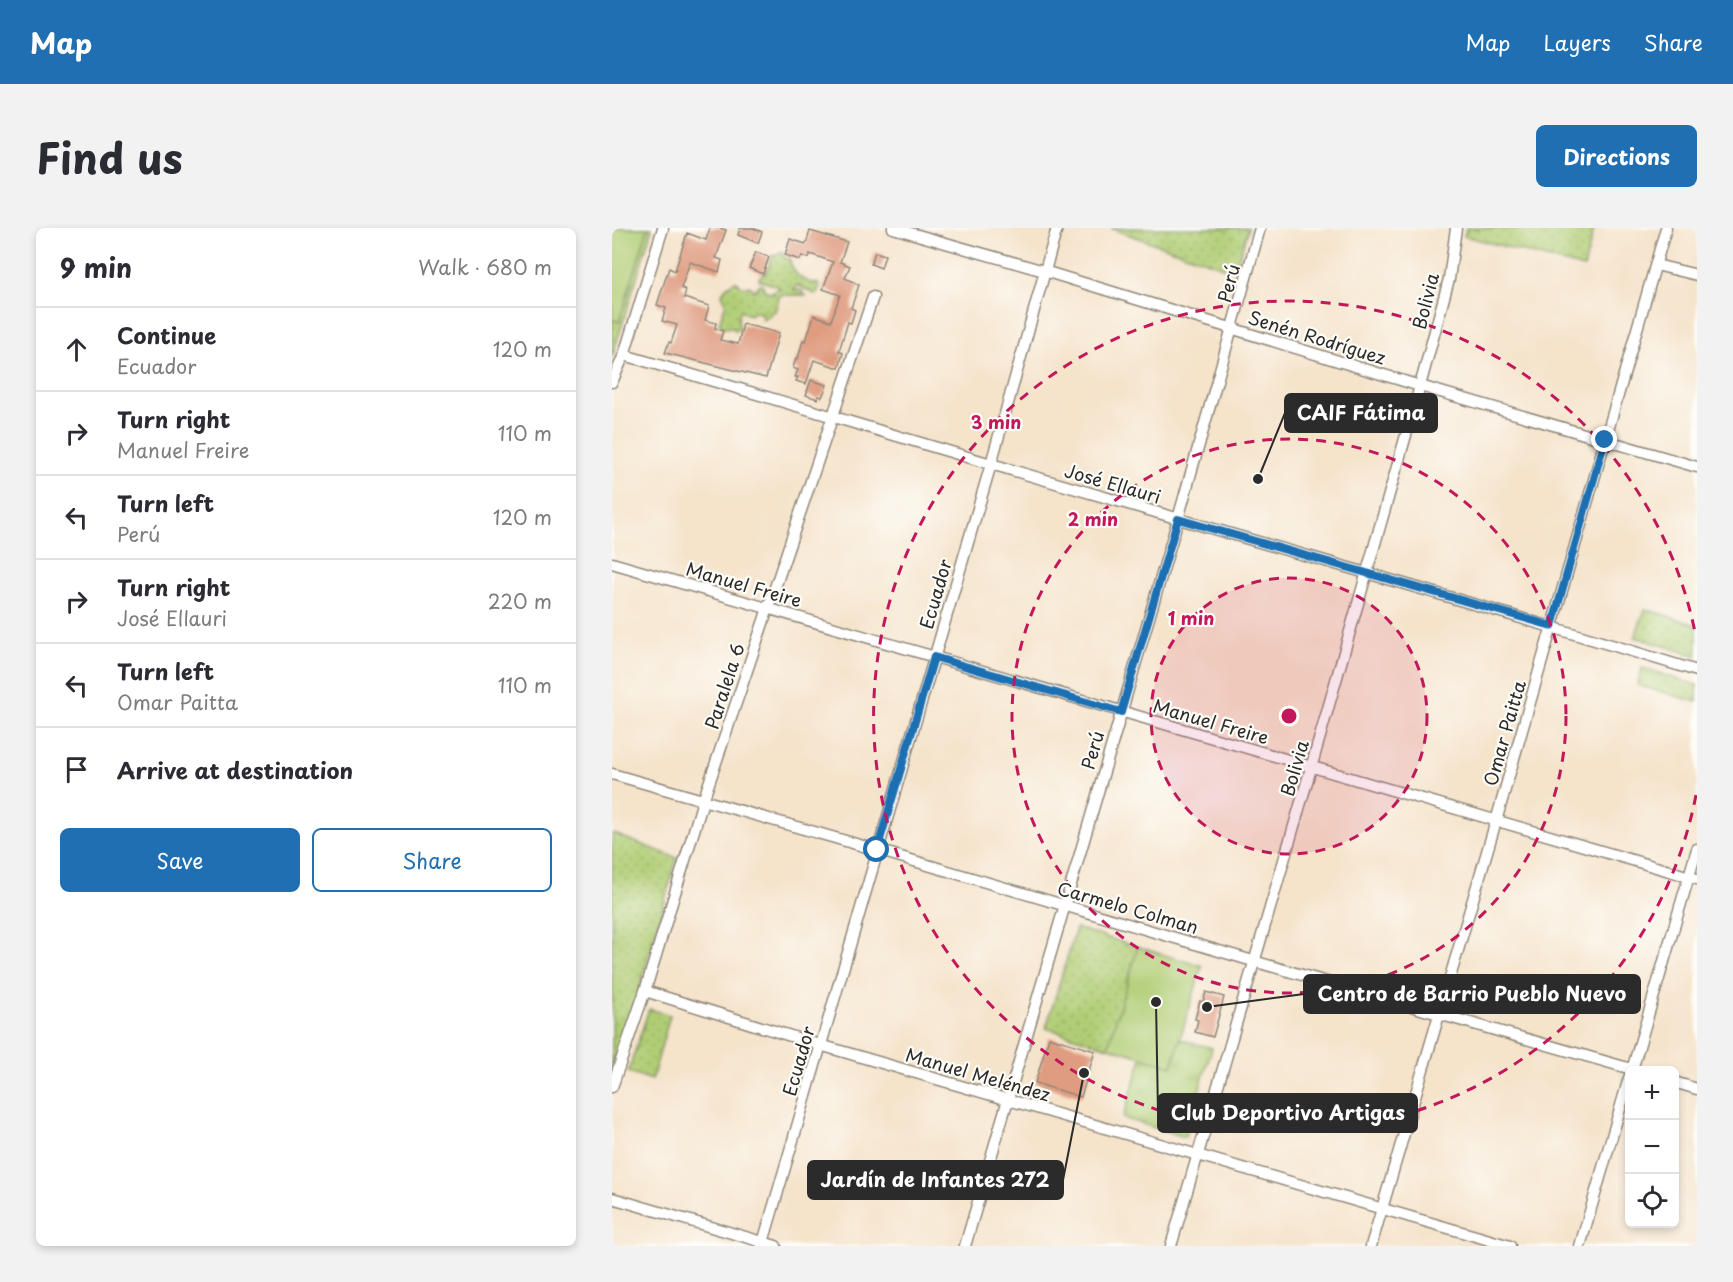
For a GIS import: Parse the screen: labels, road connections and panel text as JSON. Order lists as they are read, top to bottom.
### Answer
{
  "streets": {
    "street": [
      "Perú",
      "Bolivia",
      "Senén Rodríguez",
      "José Ellauri",
      "Manuel Freire",
      "Ecuador",
      "Paralela 6",
      "Omar Paitta",
      "Carmelo Colman",
      "Manuel Meléndez"
    ]
  },
  "crossings": [
    ["Perú", "Senén Rodríguez"],
    ["Perú", "José Ellauri"],
    ["Perú", "Manuel Freire"],
    ["Perú", "Carmelo Colman"],
    ["Perú", "Manuel Meléndez"],
    ["Bolivia", "Senén Rodríguez"],
    ["Bolivia", "José Ellauri"],
    ["Bolivia", "Manuel Freire"],
    ["Bolivia", "Carmelo Colman"],
    ["Bolivia", "Manuel Meléndez"],
    ["Senén Rodríguez", "Ecuador"],
    ["Senén Rodríguez", "Omar Paitta"],
    ["José Ellauri", "Ecuador"],
    ["José Ellauri", "Paralela 6"],
    ["José Ellauri", "Omar Paitta"],
    ["Manuel Freire", "Ecuador"],
    ["Manuel Freire", "Paralela 6"],
    ["Manuel Freire", "Omar Paitta"],
    ["Ecuador", "Carmelo Colman"],
    ["Ecuador", "Manuel Meléndez"],
    ["Paralela 6", "Carmelo Colman"],
    ["Paralela 6", "Manuel Meléndez"],
    ["Omar Paitta", "Carmelo Colman"],
    ["Omar Paitta", "Manuel Meléndez"]
  ],
  "places": [
    "CAIF Fátima",
    "Club Deportivo Artigas",
    "Centro de Barrio Pueblo Nuevo",
    "Jardín de Infantes 272"
  ],
  "page": {
    "header": "Map",
    "nav": ["Map", "Layers", "Share"],
    "title": "Find us",
    "buttons": [
      "Directions",
      ["Save", "Share"]
    ],
    "heading": ["9 min", "Walk · 680 m"],
    "list": [
      ["Continue", "Ecuador", "120 m"],
      ["Turn right", "Manuel Freire", "110 m"],
      ["Turn left", "Perú", "120 m"],
      ["Turn right", "José Ellauri", "220 m"],
      ["Turn left", "Omar Paitta", "110 m"],
      "Arrive at destination"
    ],
    "map_buttons": ["+", "−"]
  },
  "rings": ["3 min", "2 min", "1 min"]
}
